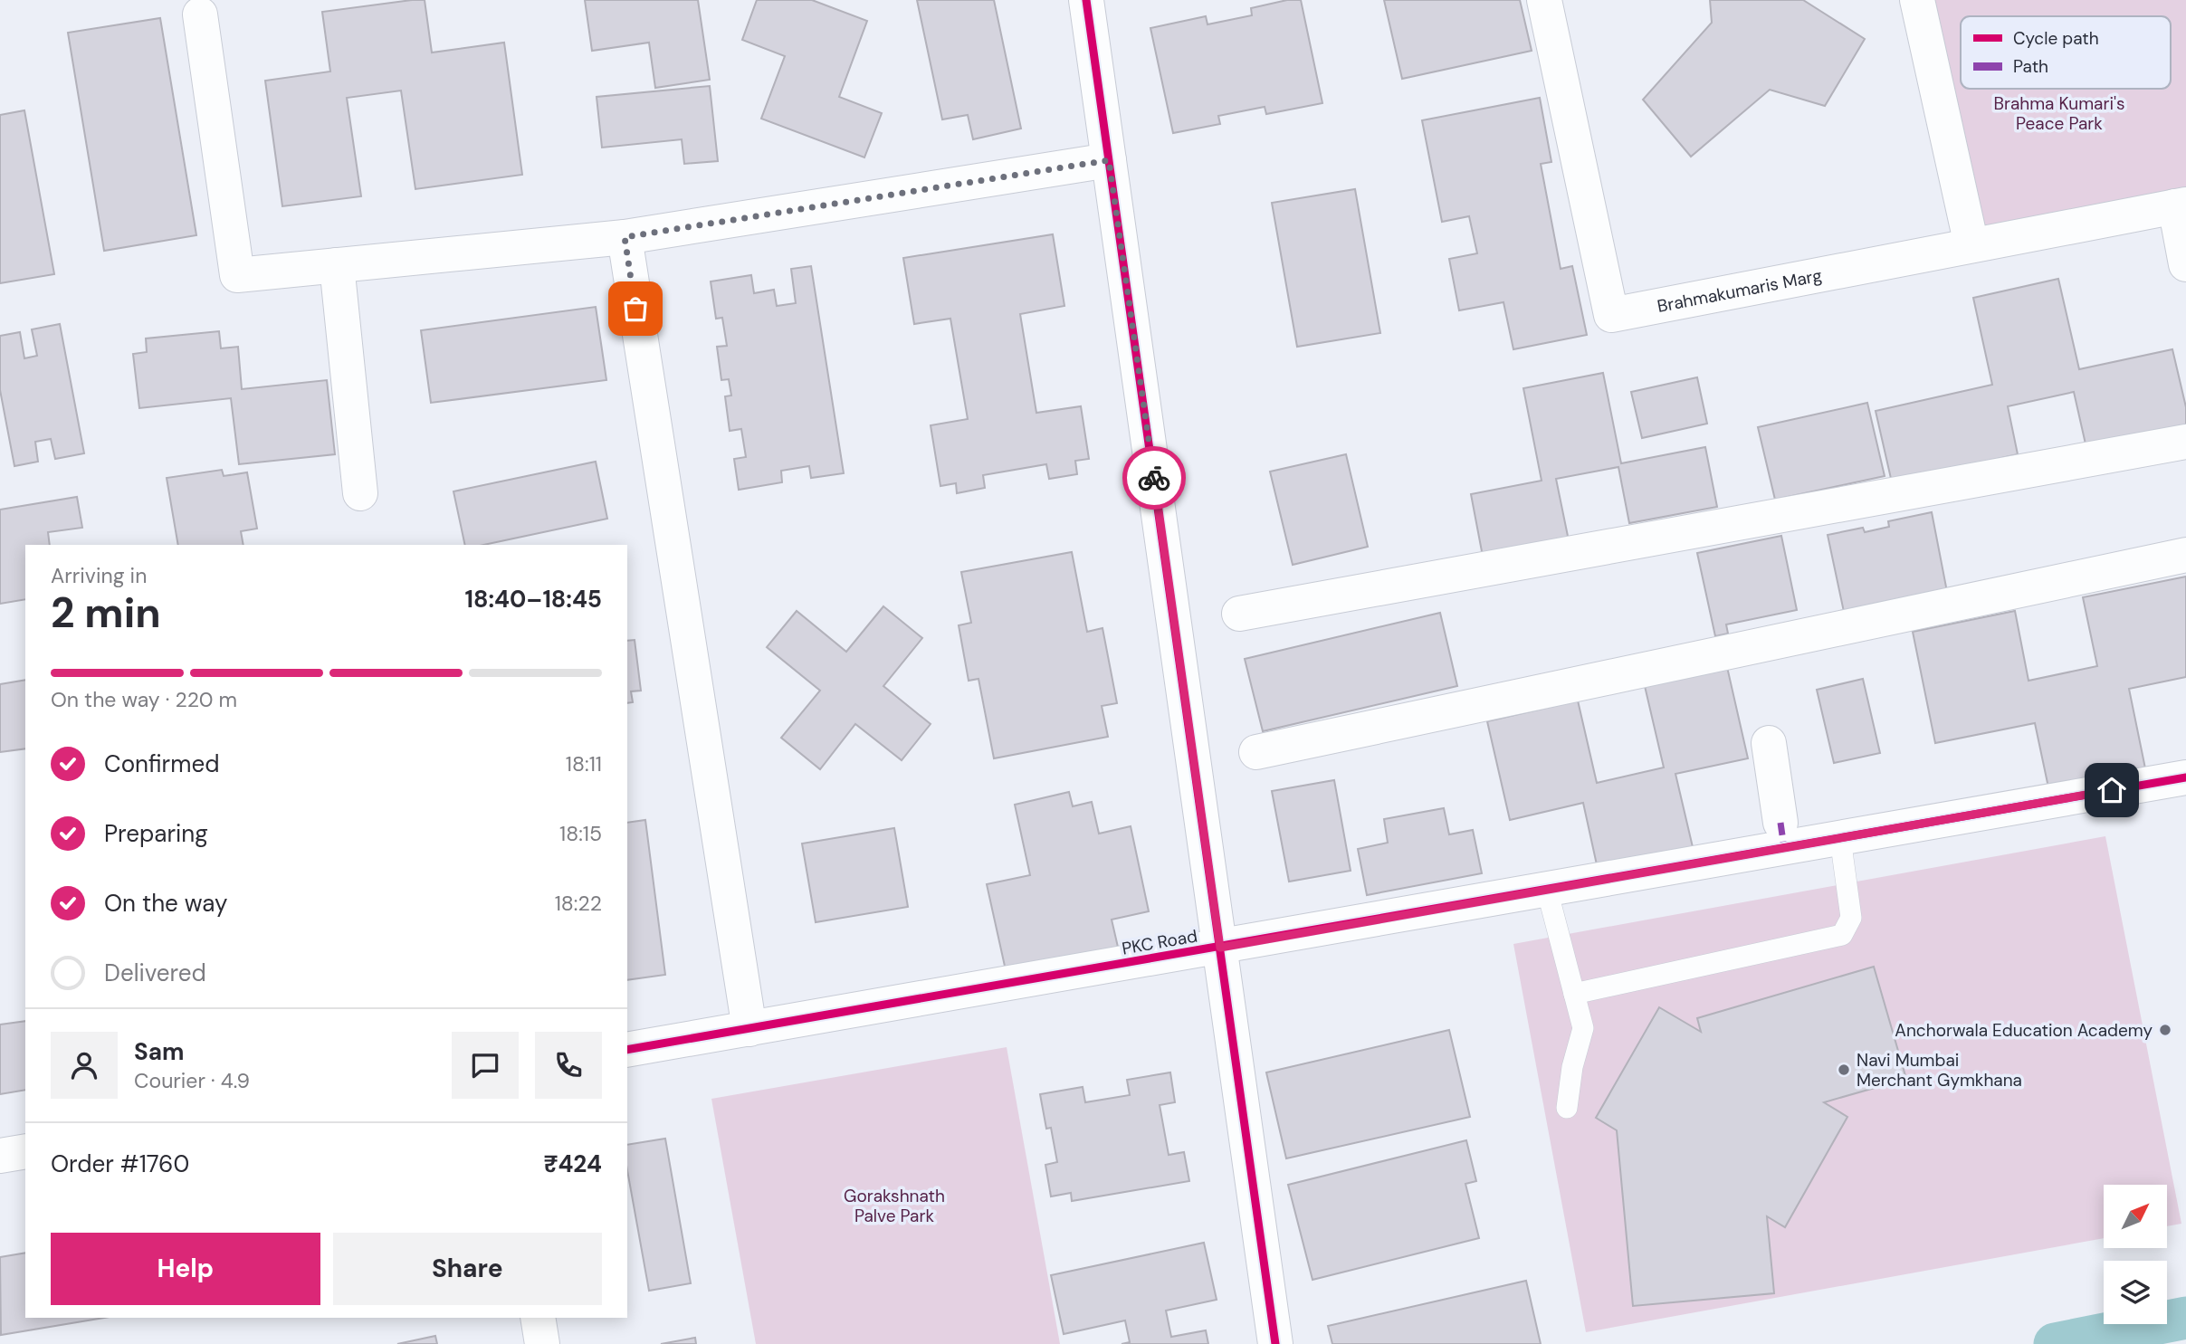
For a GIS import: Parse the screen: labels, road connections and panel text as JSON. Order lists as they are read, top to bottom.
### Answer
{
  "streets": {
    "street": ["Brahmakumaris Marg", "PKC Road"]
  },
  "parks": ["Brahma Kumari's Peace Park", "Gorakshnath Palve Park"],
  "places": ["Anchorwala Education Academy", "Navi Mumbai Merchant Gymkhana"],
  "legend": ["Cycle path", "Path"],
  "north": "top right",
  "page": {
    "heading": ["2 min", "Arriving in", "18:40–18:45"],
    "panel": [
      "Sam",
      "Courier · 4.9",
      "Order #1760",
      "₹424"
    ],
    "bar": "On the way · 220 m",
    "list": [
      ["Confirmed", "18:11"],
      ["Preparing", "18:15"],
      ["On the way", "18:22"],
      "Delivered"
    ],
    "buttons": ["Help", "Share"]
  }
}
